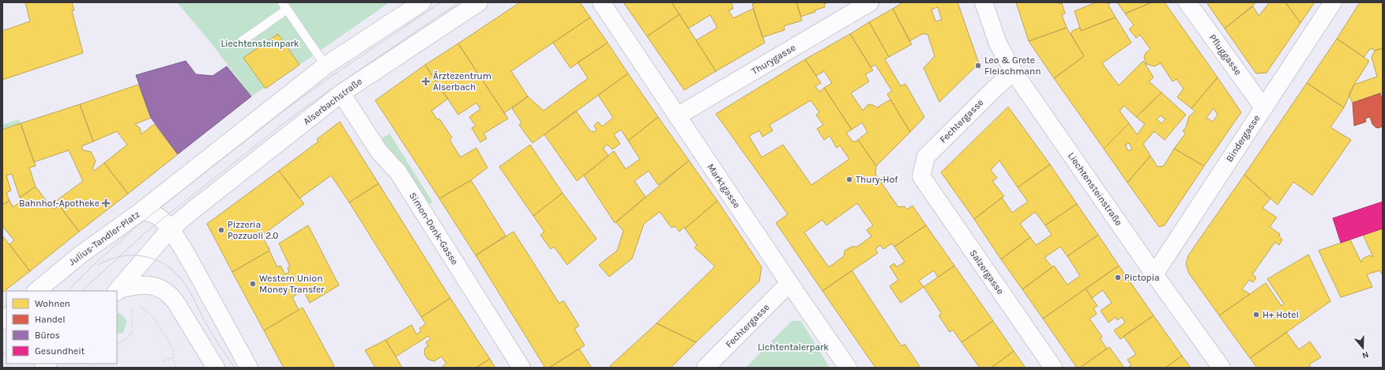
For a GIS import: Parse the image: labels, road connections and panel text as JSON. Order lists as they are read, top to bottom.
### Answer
{
  "streets": {
    "street": [
      "Pfluggasse",
      "Thurygasse",
      "Alserbachstraße",
      "Fechtergasse",
      "Bindergasse",
      "Marktgasse",
      "Liechtensteinstraße",
      "Simon-Denk-Gasse",
      "Julius-Tandler-Platz",
      "Salzergasse"
    ]
  },
  "crossings": [
    ["Pfluggasse", "Bindergasse"],
    ["Thurygasse", "Marktgasse"],
    ["Alserbachstraße", "Simon-Denk-Gasse"],
    ["Fechtergasse", "Marktgasse"],
    ["Fechtergasse", "Liechtensteinstraße"],
    ["Fechtergasse", "Salzergasse"],
    ["Bindergasse", "Liechtensteinstraße"]
  ],
  "parks": ["Liechtensteinpark", "Lichtentalerpark"],
  "places": {
    "other": [
      "Leo & Grete Fleischmann",
      "Thury-Hof",
      "Pizzeria Pozzuoli 2.0",
      "Pictopia",
      "Western Union Money Transfer",
      "H+ Hotel"
    ],
    "health": ["Ärztezentrum Alserbach", "Bahnhof-Apotheke"]
  },
  "legend": [
    "Wohnen",
    "Handel",
    "Büros",
    "Gesundheit"
  ],
  "north": "bottom"
}
